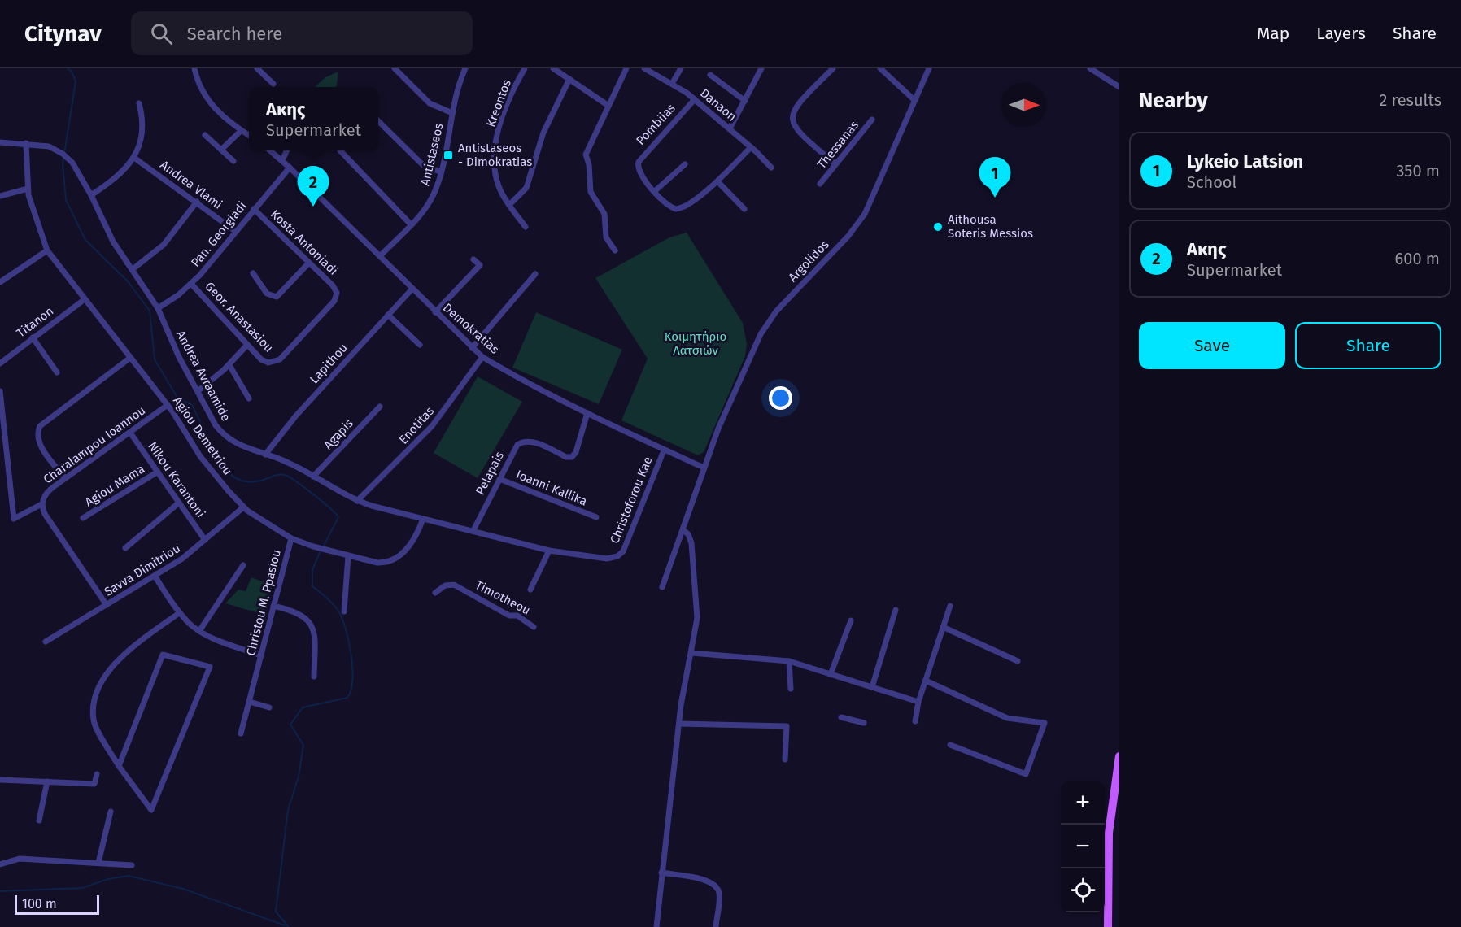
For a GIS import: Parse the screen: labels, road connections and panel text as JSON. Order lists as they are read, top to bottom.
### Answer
{
  "streets": {
    "street": [
      "Kreontos",
      "Danaon",
      "Pombiias",
      "Thessanas",
      "Antistaseos",
      "Andrea Vlami",
      "Pan. Georgiadi",
      "Kosta Antoniadi",
      "Argolidos",
      "Geor. Anastasiou",
      "Titanon",
      "Demokratias",
      "Lapithou",
      "Andrea Avraamide",
      "Enotitas",
      "Agapis",
      "Agiou Demetriou",
      "Charalampou Ioannou",
      "Pelapais",
      "Nikou Karantoni",
      "Agiou Mama",
      "Ioanni Kallika",
      "Christoforou Kae",
      "Savva Dimitriou",
      "Timotheou",
      "Christou M. Ppasiou"
    ]
  },
  "crossings": [
    ["Danaon", "Pombiias"],
    ["Antistaseos", "Demokratias"],
    ["Andrea Vlami", "Pan. Georgiadi"],
    ["Pan. Georgiadi", "Kosta Antoniadi"],
    ["Pan. Georgiadi", "Geor. Anastasiou"],
    ["Pan. Georgiadi", "Demokratias"],
    ["Pan. Georgiadi", "Andrea Avraamide"],
    ["Kosta Antoniadi", "Geor. Anastasiou"],
    ["Argolidos", "Demokratias"],
    ["Titanon", "Agiou Demetriou"],
    ["Demokratias", "Lapithou"],
    ["Demokratias", "Enotitas"],
    ["Demokratias", "Pelapais"],
    ["Demokratias", "Christoforou Kae"],
    ["Lapithou", "Andrea Avraamide"],
    ["Andrea Avraamide", "Enotitas"],
    ["Andrea Avraamide", "Agapis"],
    ["Andrea Avraamide", "Agiou Demetriou"],
    ["Andrea Avraamide", "Pelapais"],
    ["Andrea Avraamide", "Christoforou Kae"],
    ["Agiou Demetriou", "Charalampou Ioannou"],
    ["Agiou Demetriou", "Savva Dimitriou"],
    ["Agiou Demetriou", "Christou M. Ppasiou"],
    ["Charalampou Ioannou", "Nikou Karantoni"],
    ["Pelapais", "Ioanni Kallika"],
    ["Pelapais", "Christoforou Kae"],
    ["Nikou Karantoni", "Agiou Mama"],
    ["Nikou Karantoni", "Savva Dimitriou"],
    ["Christoforou Kae", "Timotheou"]
  ],
  "parks": ["Κοιμητήριο Λατσιών"],
  "places": {
    "transit": ["Antistaseos - Dimokratias"],
    "other": ["Aithousa Soteris Messios"]
  },
  "scale_bar": "100 m",
  "north": "right",
  "page": {
    "header": "Citynav",
    "search": "Search here",
    "nav": ["Map", "Layers", "Share"],
    "heading": ["Nearby", "2 results"],
    "popup": ["Ακης", "Supermarket"],
    "list": [
      {
        "mark": "1",
        "name": "Lykeio Latsion",
        "note": "School",
        "value": "350 m"
      },
      {
        "mark": "2",
        "name": "Ακης",
        "note": "Supermarket",
        "value": "600 m"
      }
    ],
    "pins": ["1", "2"],
    "buttons": ["Save", "Share"],
    "map_buttons": ["+", "−"],
    "scale": "100 m"
  }
}
